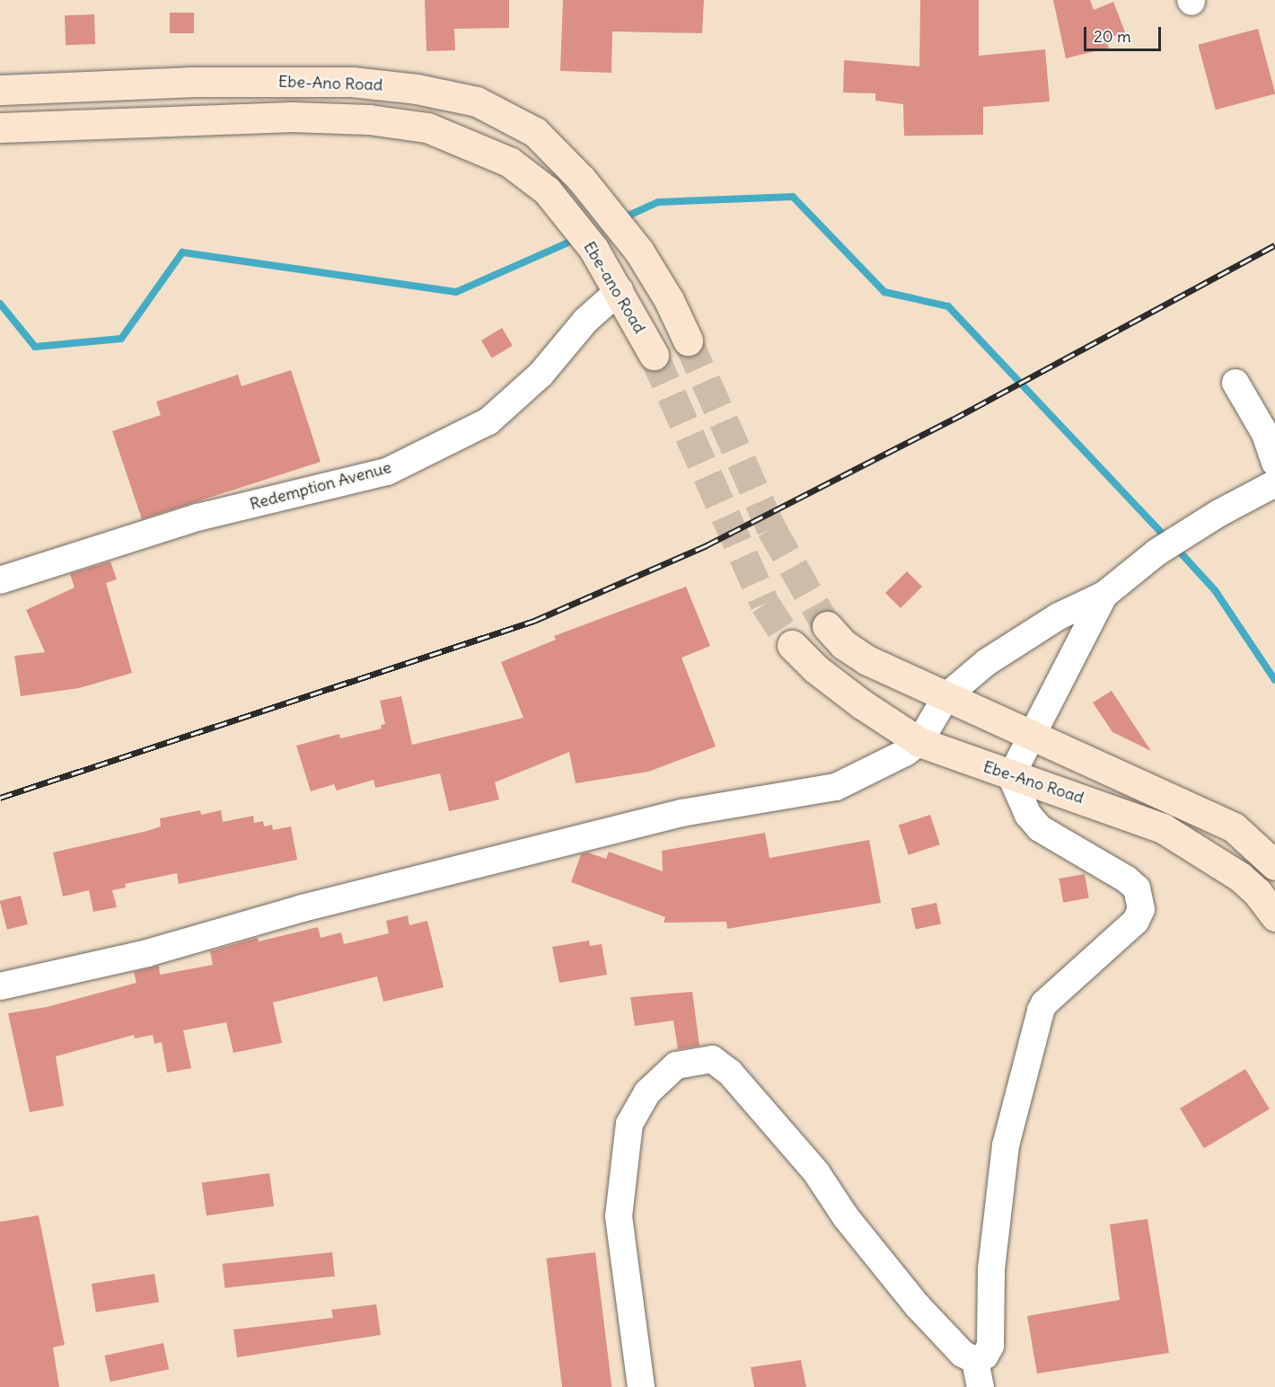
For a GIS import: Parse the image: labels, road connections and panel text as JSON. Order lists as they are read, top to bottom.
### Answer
{
  "streets": {
    "main road": ["Ebe-Ano Road", "Ebe-ano Road"],
    "street": ["Redemption Avenue"]
  },
  "crossings": [
    ["Ebe-ano Road", "Redemption Avenue"]
  ],
  "scale_bar": "20 m"
}
